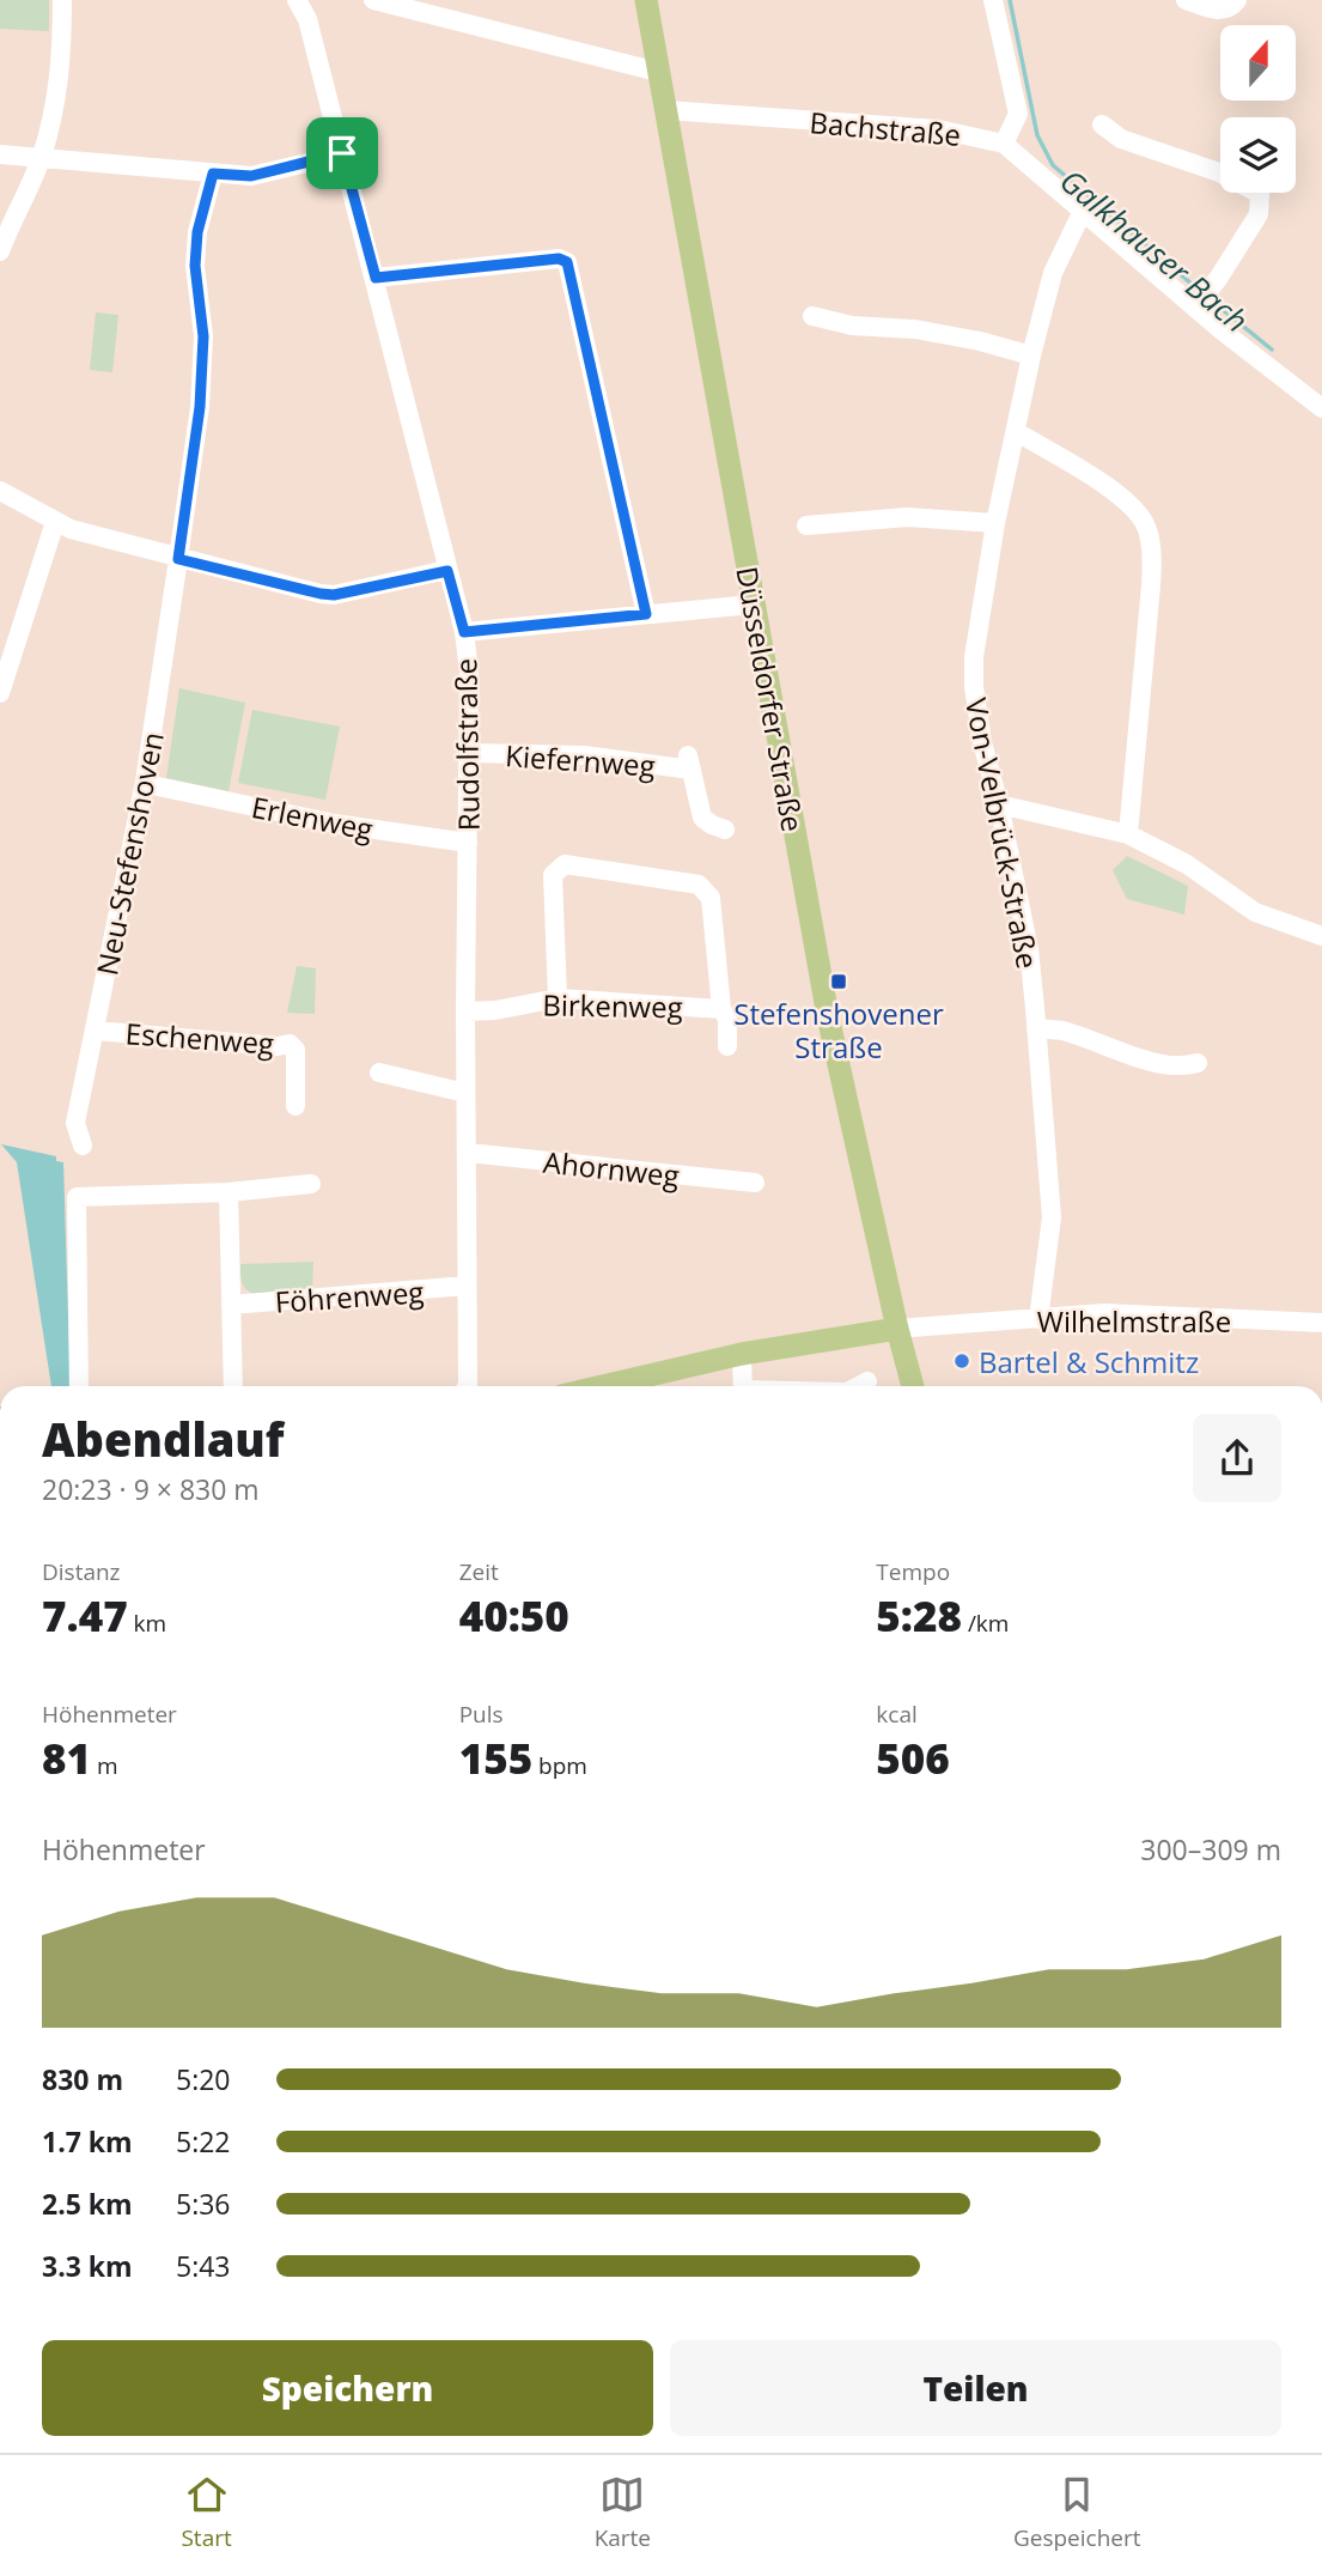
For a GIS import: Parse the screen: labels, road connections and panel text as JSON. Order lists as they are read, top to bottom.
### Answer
{
  "streets": {
    "main road": ["Düsseldorfer Straße"],
    "street": [
      "Bachstraße",
      "Rudolfstraße",
      "Kiefernweg",
      "Erlenweg",
      "Von-Velbrück-Straße",
      "Neu-Stefenshoven",
      "Birkenweg",
      "Eschenweg",
      "Ahornweg",
      "Föhrenweg",
      "Wilhelmstraße"
    ]
  },
  "crossings": [
    ["Bachstraße", "Düsseldorfer Straße"],
    ["Bachstraße", "Von-Velbrück-Straße"],
    ["Düsseldorfer Straße", "Wilhelmstraße"],
    ["Rudolfstraße", "Kiefernweg"],
    ["Rudolfstraße", "Erlenweg"],
    ["Rudolfstraße", "Birkenweg"],
    ["Rudolfstraße", "Ahornweg"],
    ["Rudolfstraße", "Föhrenweg"],
    ["Von-Velbrück-Straße", "Wilhelmstraße"],
    ["Neu-Stefenshoven", "Eschenweg"]
  ],
  "water": ["Galkhauser Bach"],
  "places": {
    "transit": ["Stefenshovener Straße"],
    "other": ["Bartel & Schmitz"]
  },
  "north": "top",
  "page": {
    "heading": ["Abendlauf", "20:23 · 9 × 830 m"],
    "stats": [
      ["Distanz", "7.47 km"],
      ["Zeit", "40:50"],
      ["Tempo", "5:28 /km"],
      ["Höhenmeter", "81 m"],
      ["Puls", "155 bpm"],
      ["kcal", "506"]
    ],
    "chart": ["Höhenmeter", "300–309 m"],
    "list": [
      {
        "name": "830 m",
        "note": "5:20"
      },
      {
        "name": "1.7 km",
        "note": "5:22"
      },
      {
        "name": "2.5 km",
        "note": "5:36"
      },
      {
        "name": "3.3 km",
        "note": "5:43"
      }
    ],
    "buttons": ["Speichern", "Teilen"],
    "tabs": ["Start", "Karte", "Gespeichert"]
  }
}
